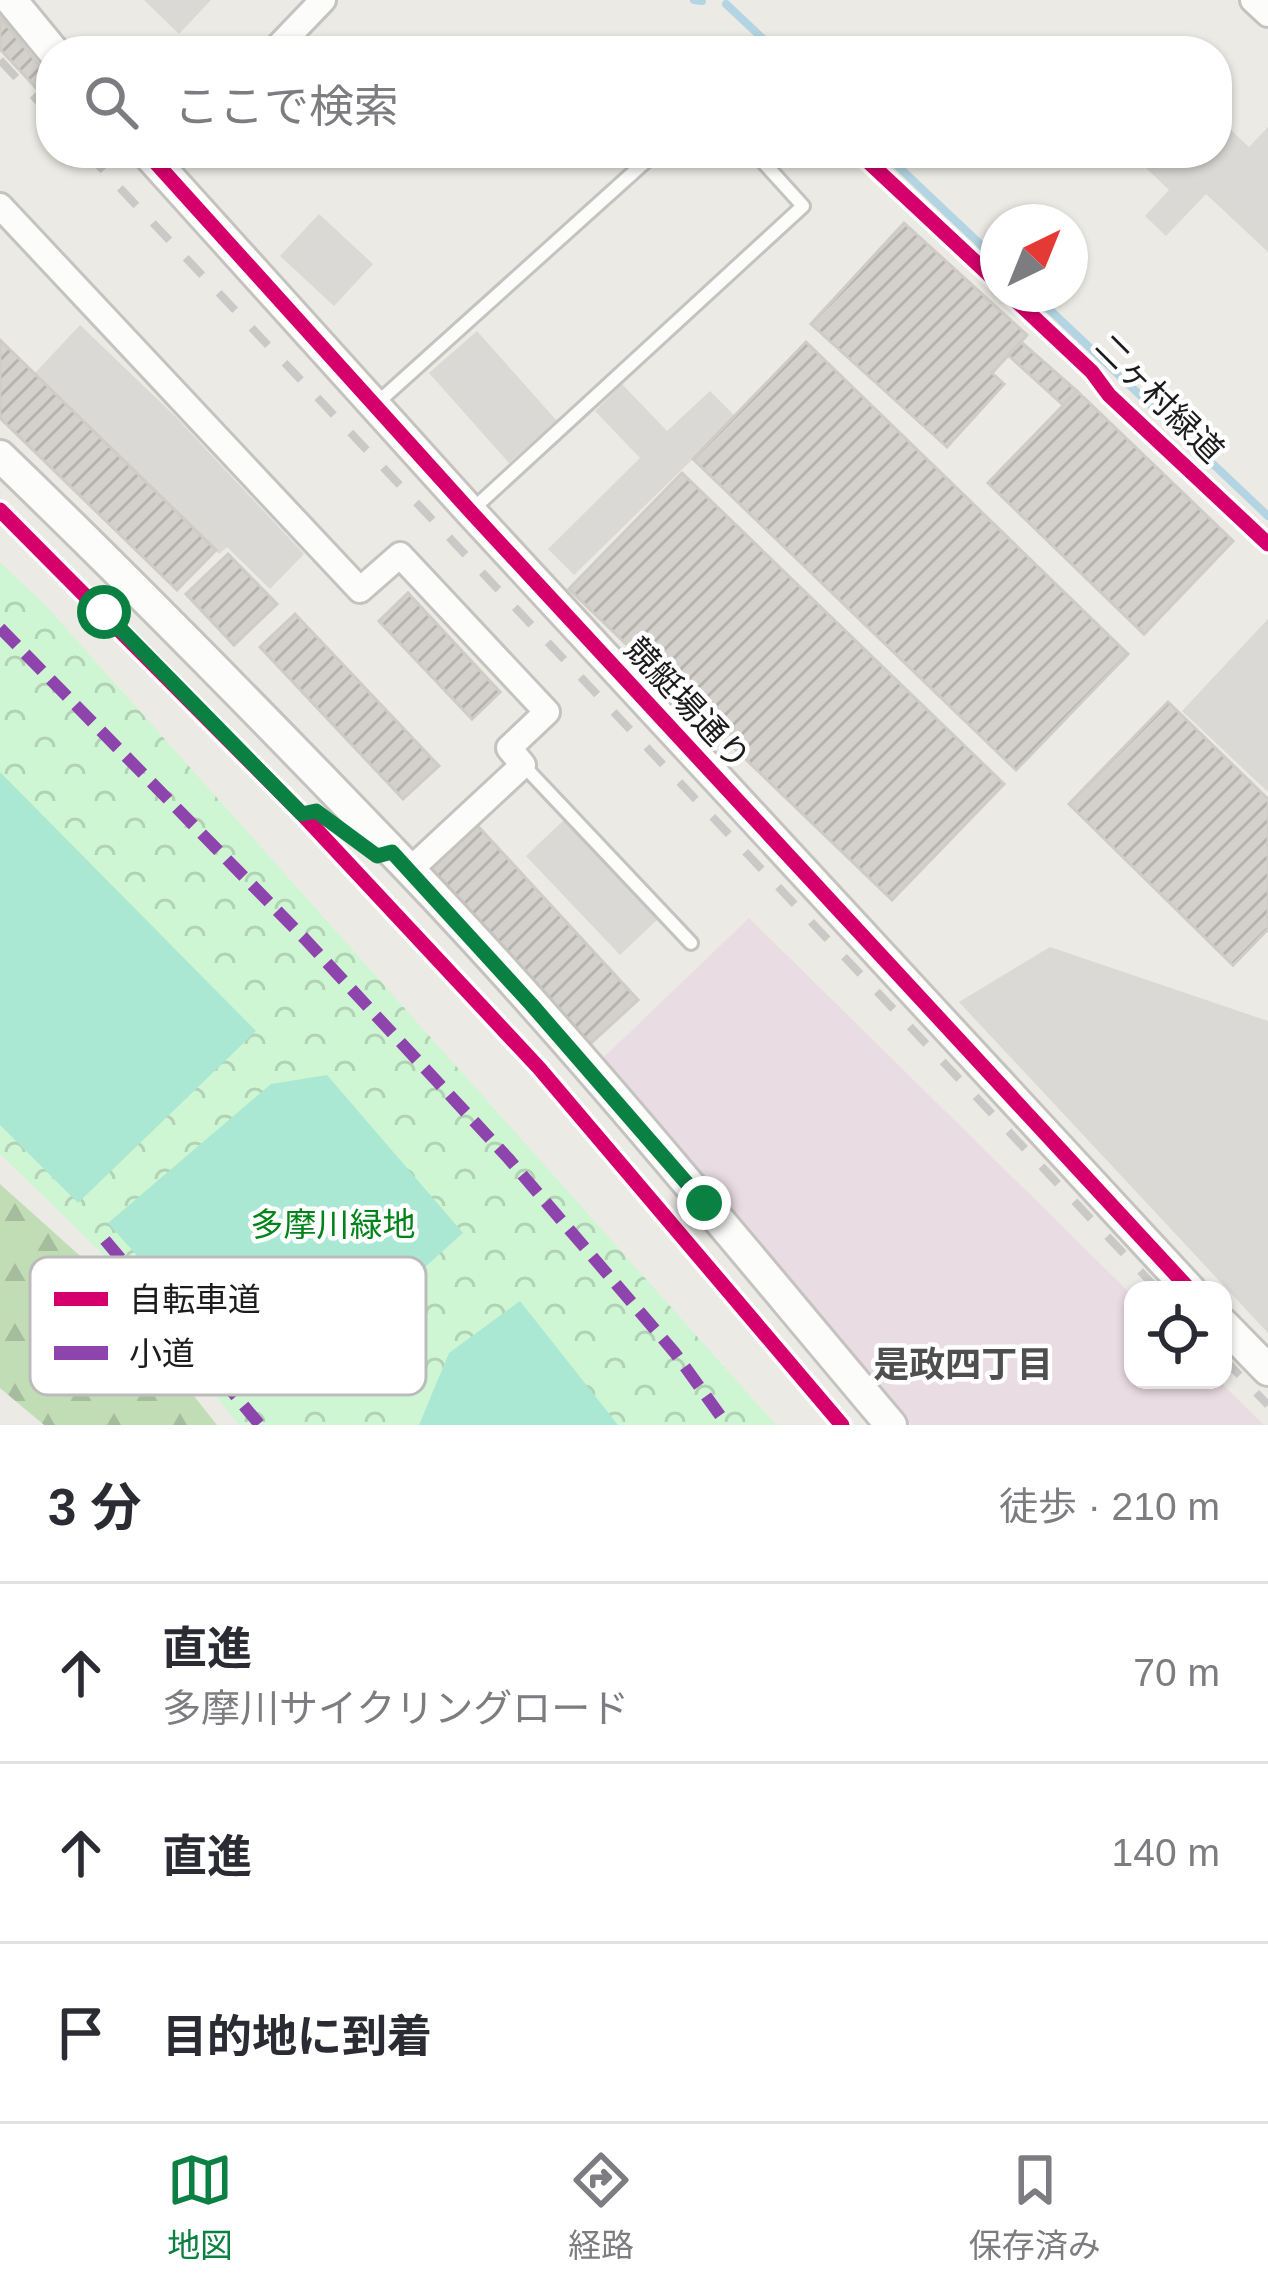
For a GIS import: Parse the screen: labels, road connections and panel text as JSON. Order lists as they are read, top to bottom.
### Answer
{
  "streets": {
    "street": ["競艇場通り"],
    "cycle path": ["二ヶ村緑道"]
  },
  "districts": ["是政四丁目"],
  "parks": ["多摩川緑地"],
  "legend": ["自転車道", "小道"],
  "north": "top right",
  "page": {
    "search": "ここで検索",
    "heading": ["3 分", "徒歩 · 210 m"],
    "list": [
      ["直進", "多摩川サイクリングロード", "70 m"],
      ["直進", "140 m"],
      "目的地に到着"
    ],
    "nav": ["地図", "経路", "保存済み"]
  }
}
